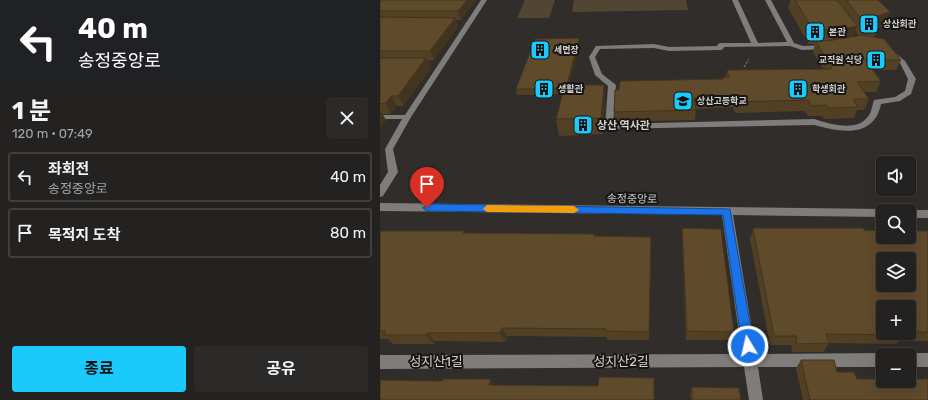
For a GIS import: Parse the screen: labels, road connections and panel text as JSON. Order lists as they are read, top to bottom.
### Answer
{
  "streets": {
    "street": ["송정중앙로", "성지산1길", "성지산2길"]
  },
  "crossings": [
    ["성지산1길", "성지산2길"]
  ],
  "places": {
    "building": [
      "상산회관",
      "본관",
      "세면장",
      "교직원 식당",
      "생활관",
      "학생회관",
      "상산 역사관"
    ],
    "school or university": ["상산고등학교"]
  },
  "page": {
    "turn": ["40 m", "송정중앙로"],
    "heading": ["1 분", "120 m · 07:49"],
    "list": [
      {
        "name": "좌회전",
        "note": "송정중앙로",
        "value": "40 m"
      },
      {
        "name": "목적지 도착",
        "value": "80 m"
      }
    ],
    "map_buttons": ["+", "−"],
    "buttons": ["종료", "공유"]
  }
}
